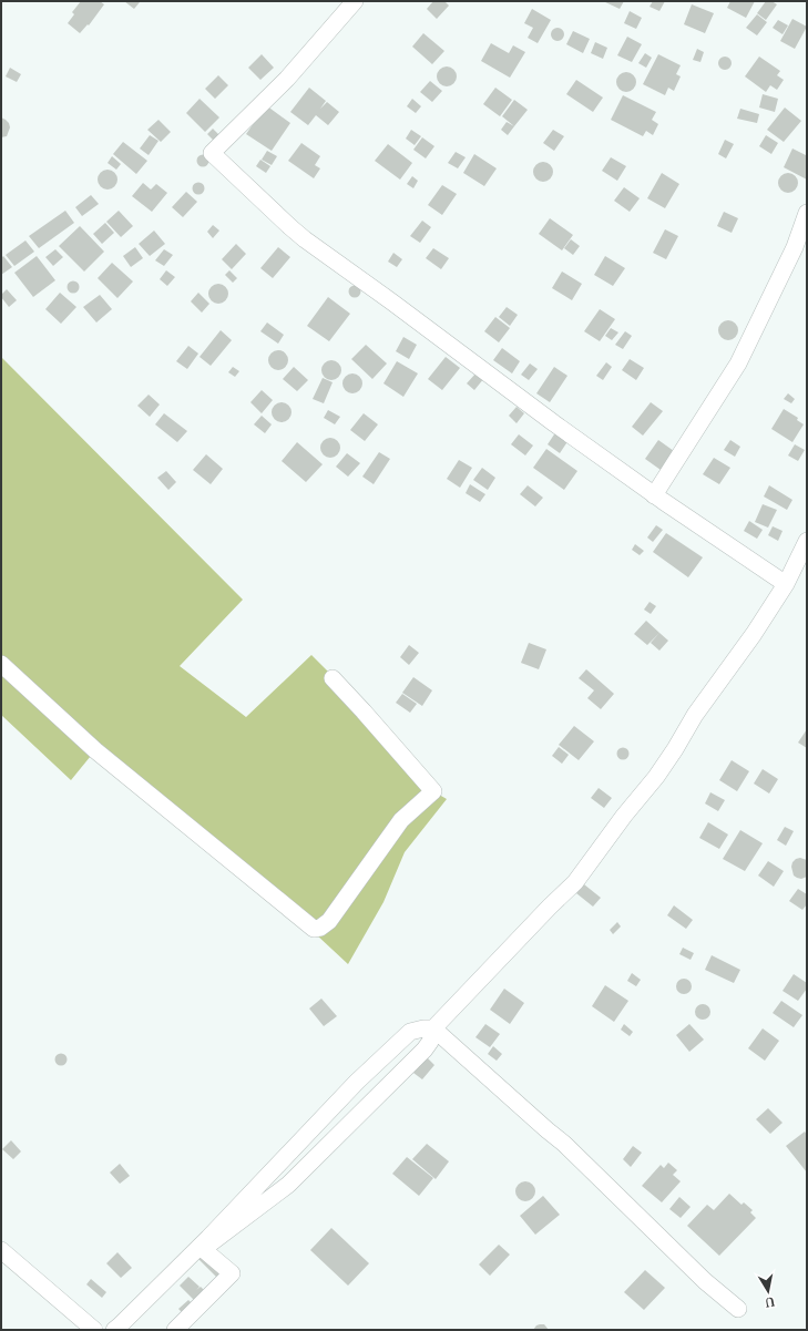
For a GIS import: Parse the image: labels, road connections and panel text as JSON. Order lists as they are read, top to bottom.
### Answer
{
  "north": "bottom"
}
